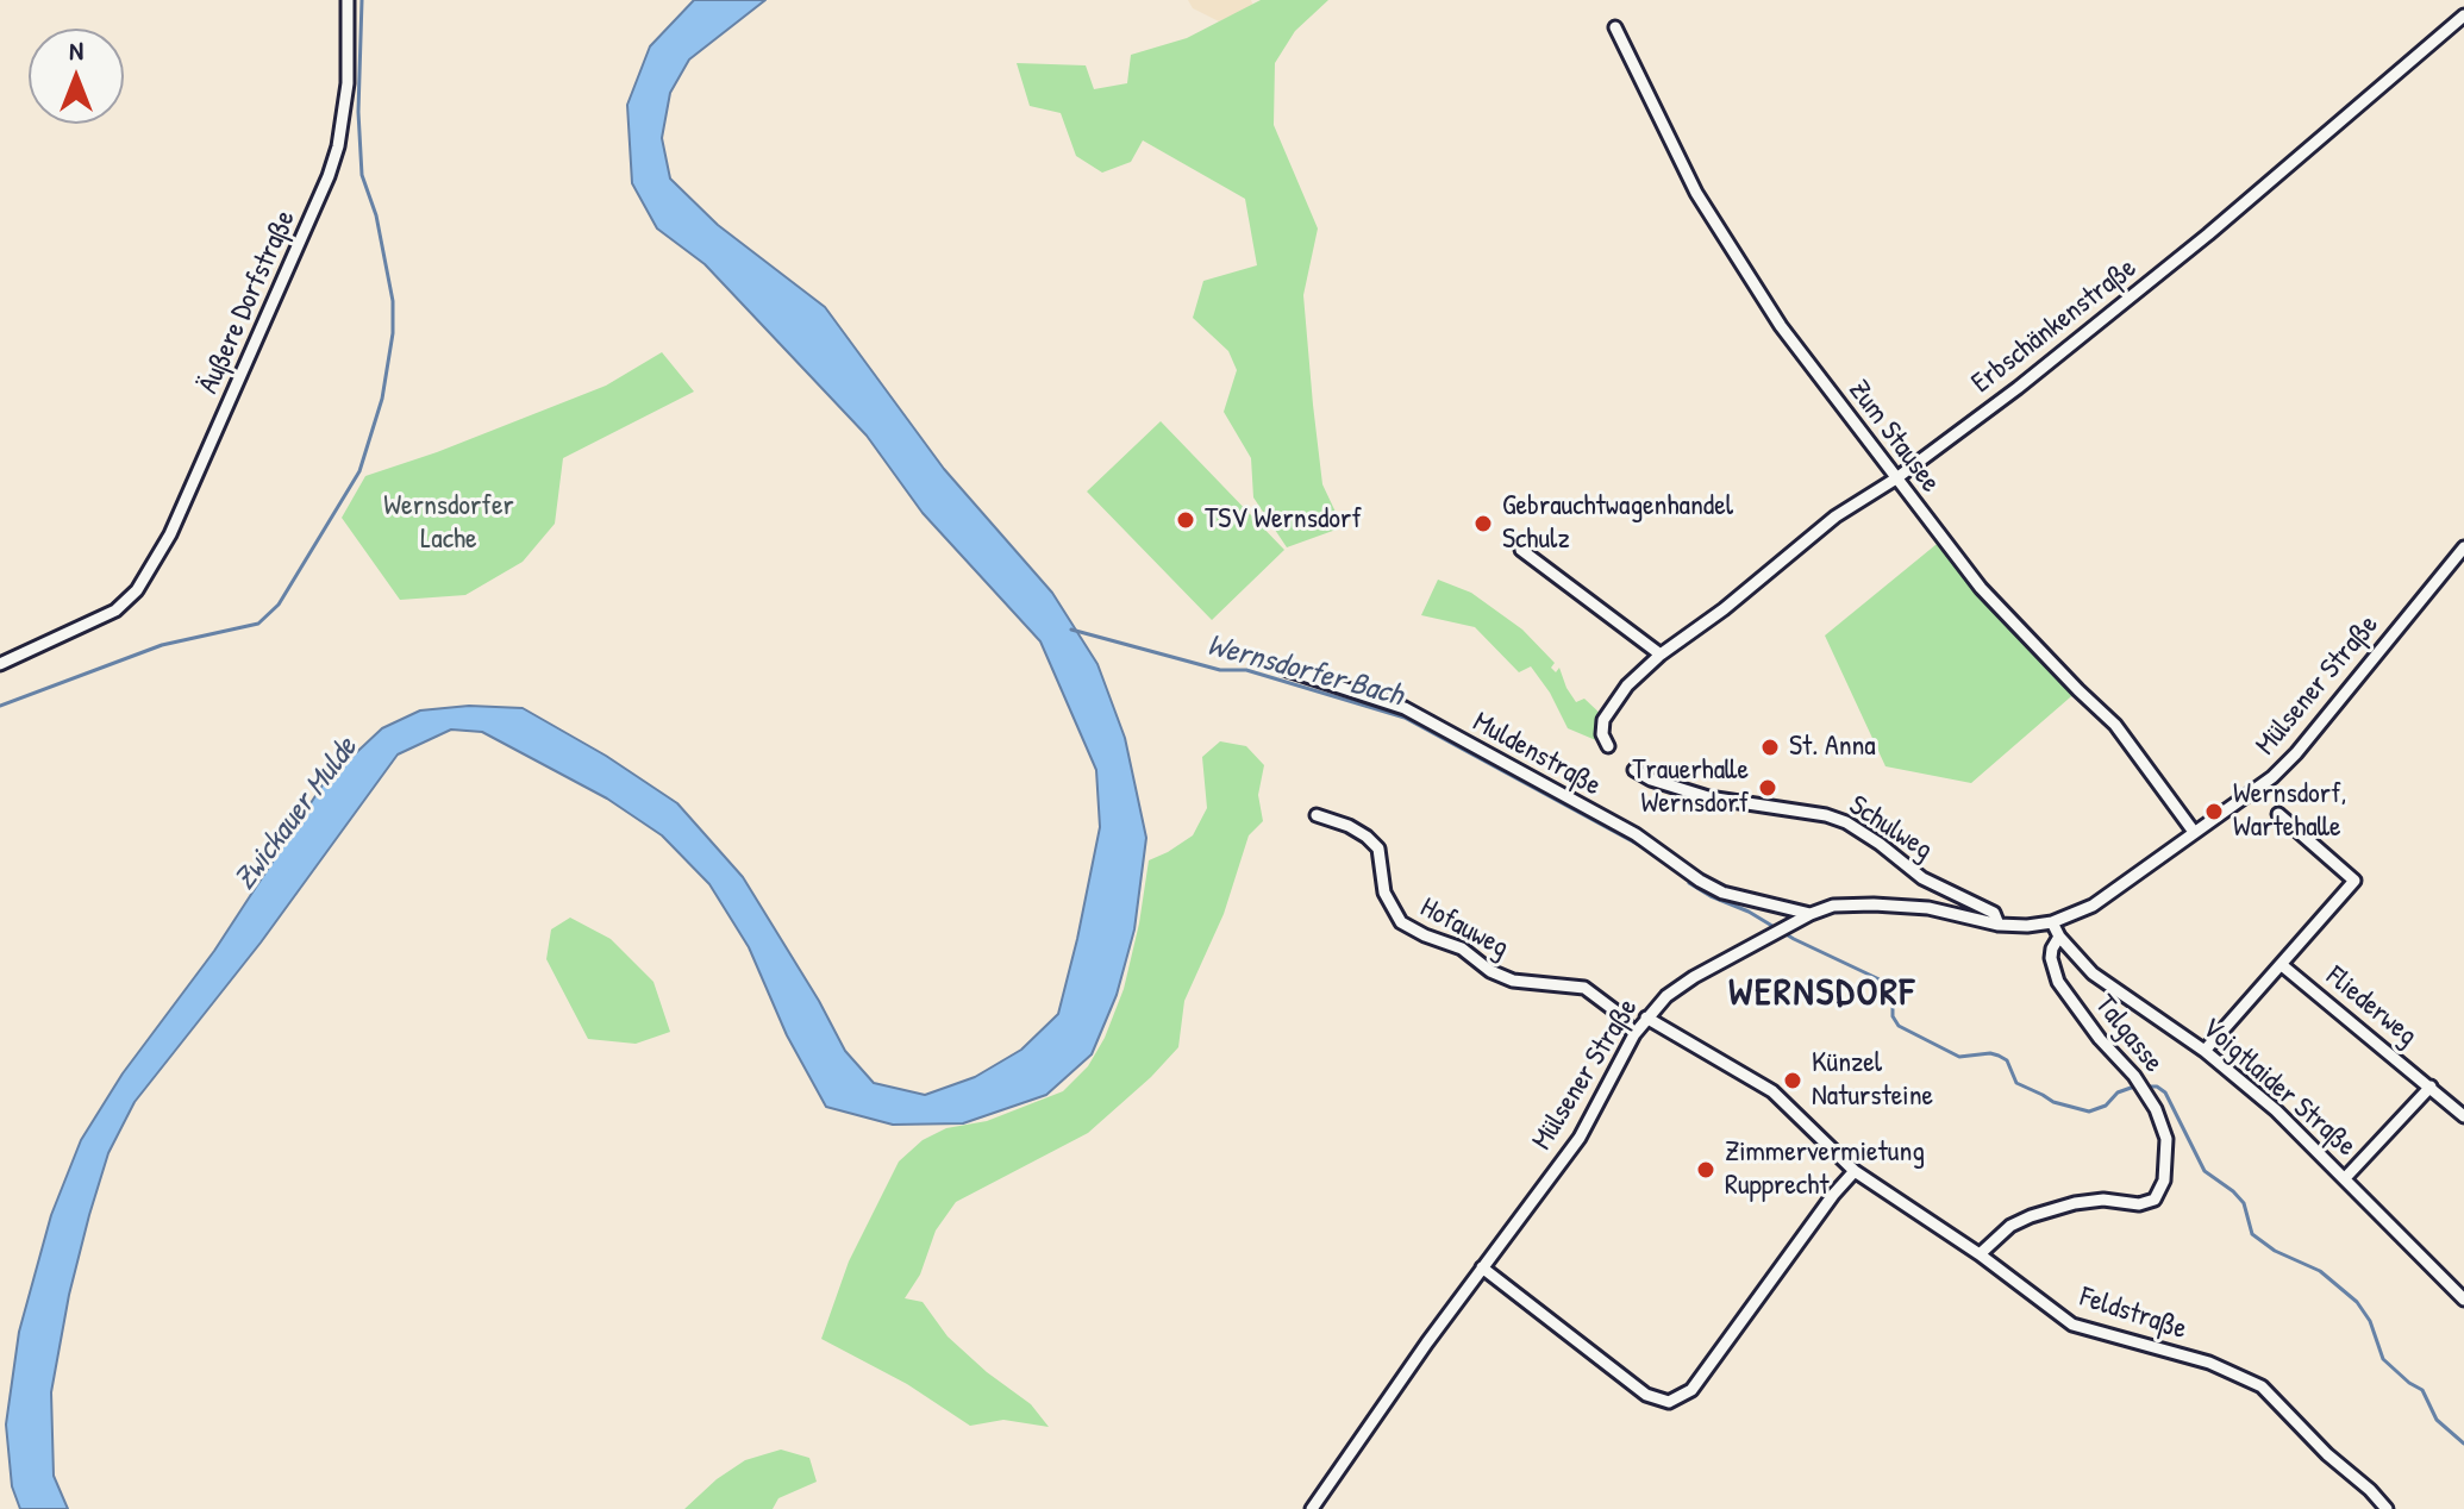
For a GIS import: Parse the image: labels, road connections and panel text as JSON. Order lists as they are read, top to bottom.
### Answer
{
  "streets": {
    "street": [
      "Äußere Dorfstraße",
      "Erbschänkenstraße",
      "Zum Stausee",
      "Mülsener Straße",
      "Muldenstraße",
      "Schulweg",
      "Hofauweg",
      "Fliederweg",
      "Talgasse",
      "Voigtlaider Straße",
      "Feldstraße"
    ]
  },
  "crossings": [
    ["Erbschänkenstraße", "Zum Stausee"],
    ["Zum Stausee", "Mülsener Straße"],
    ["Mülsener Straße", "Muldenstraße"],
    ["Mülsener Straße", "Schulweg"],
    ["Mülsener Straße", "Hofauweg"],
    ["Mülsener Straße", "Voigtlaider Straße"],
    ["Mülsener Straße", "Feldstraße"],
    ["Fliederweg", "Voigtlaider Straße"],
    ["Talgasse", "Voigtlaider Straße"],
    ["Talgasse", "Feldstraße"]
  ],
  "districts": ["WERNSDORF"],
  "water": ["Wernsdorfer Bach", "Zwickauer Mulde"],
  "parks": ["Wernsdorfer Lache"],
  "places": [
    "TSV Wernsdorf",
    "Gebrauchtwagenhandel Schulz",
    "St. Anna",
    "Trauerhalle Wernsdorf",
    "Wernsdorf, Wartehalle",
    "Künzel Natursteine",
    "Zimmervermietung Rupprecht"
  ],
  "north": "top"
}
